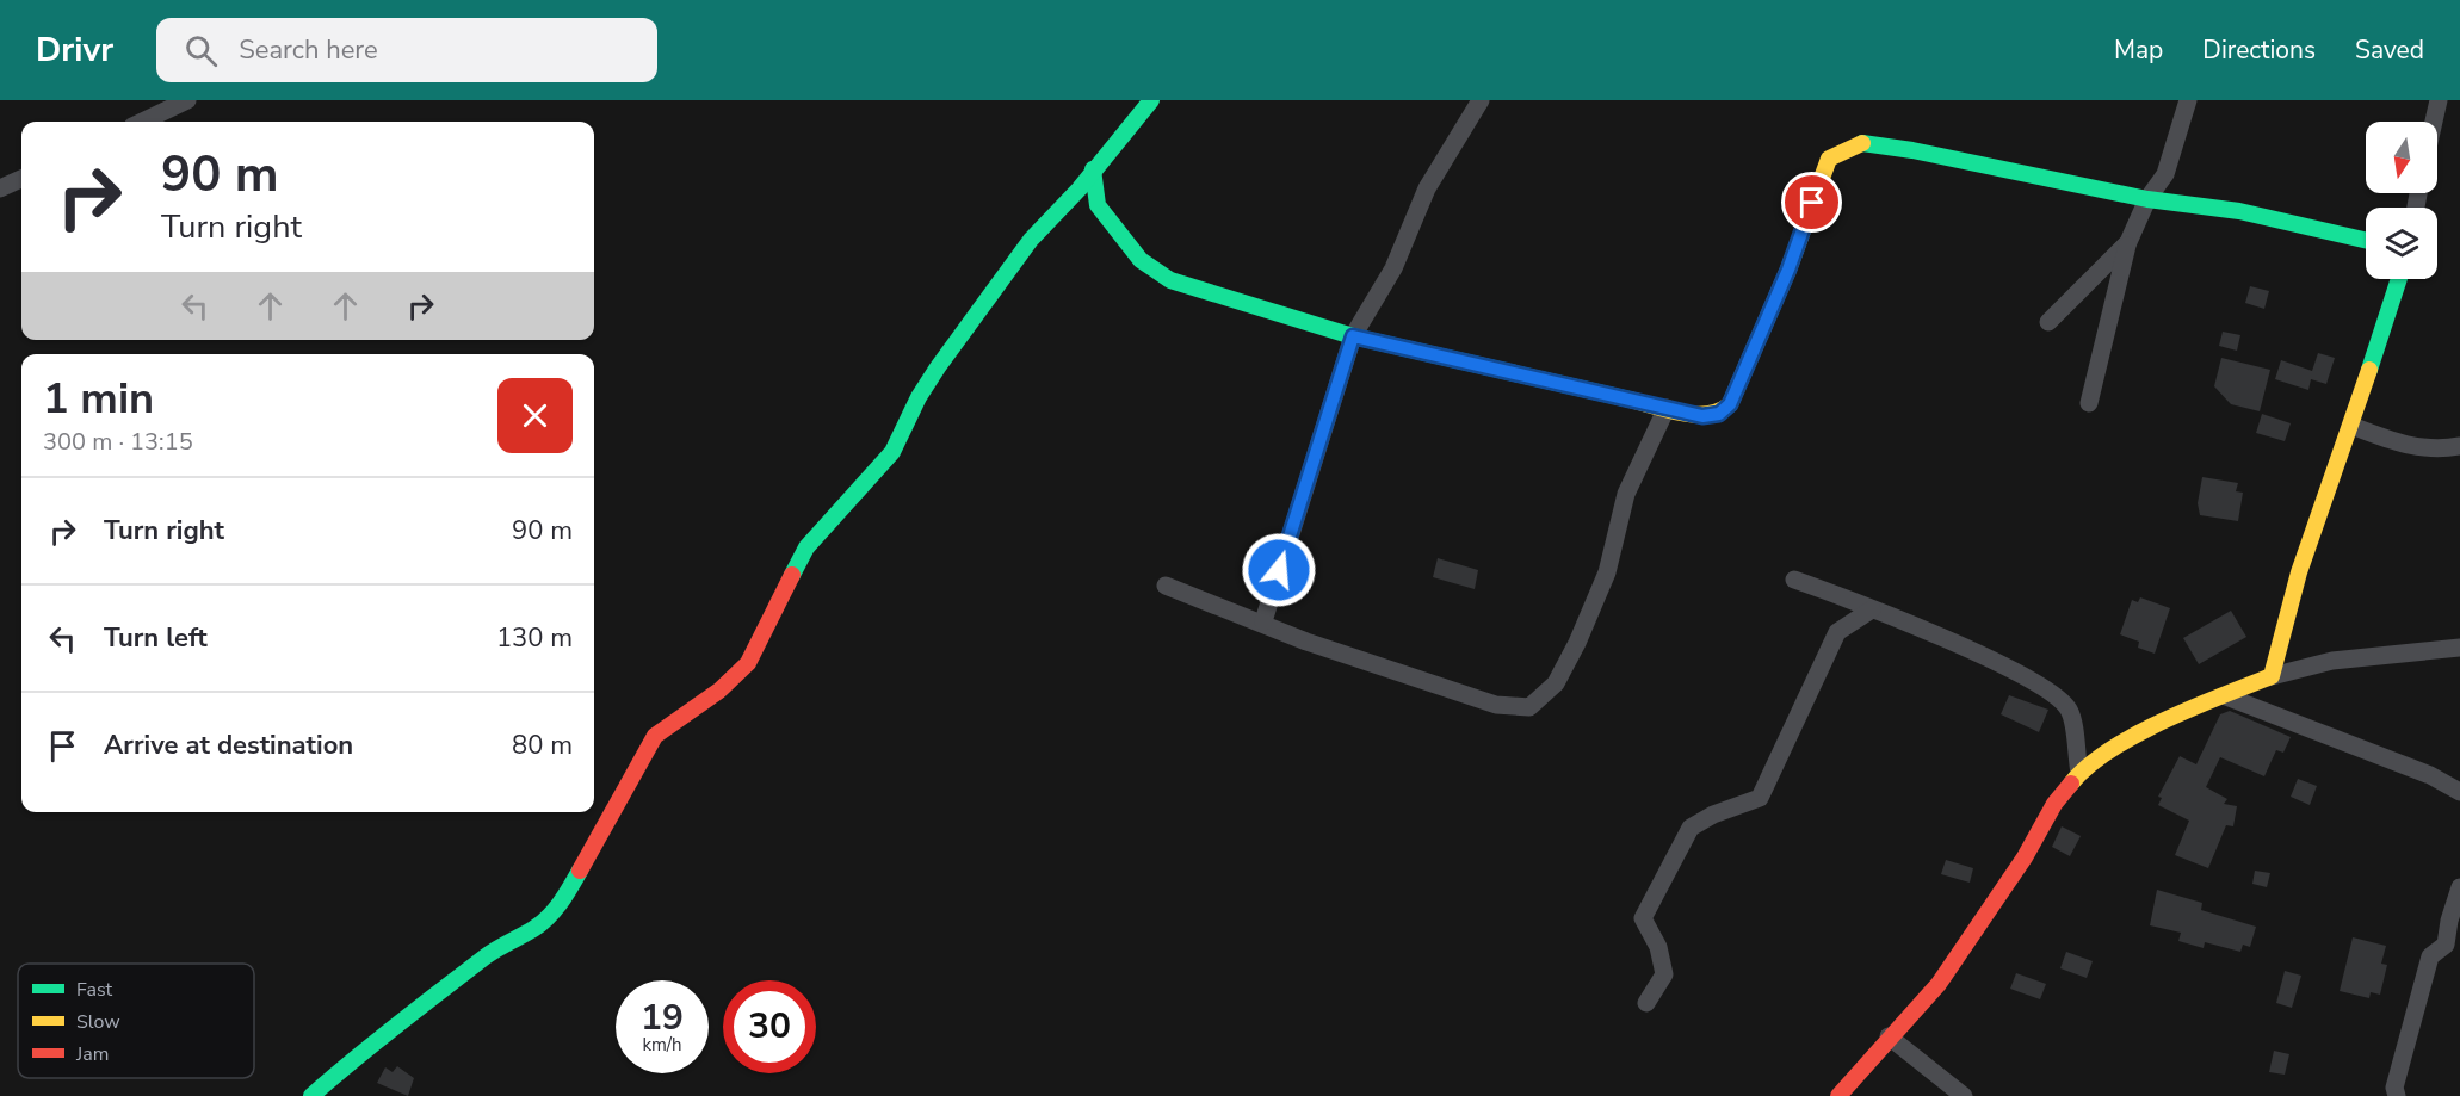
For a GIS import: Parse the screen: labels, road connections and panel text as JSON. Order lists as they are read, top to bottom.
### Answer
{
  "legend": ["Fast", "Slow", "Jam"],
  "north": "bottom",
  "page": {
    "header": "Drivr",
    "search": "Search here",
    "nav": ["Map", "Directions", "Saved"],
    "turn": ["90 m", "Turn right"],
    "heading": ["1 min", "300 m · 13:15"],
    "list": [
      {
        "name": "Turn right",
        "value": "90 m"
      },
      {
        "name": "Turn left",
        "value": "130 m"
      },
      {
        "name": "Arrive at destination",
        "value": "80 m"
      }
    ],
    "speed": "19 km/h",
    "limit": "30"
  }
}
